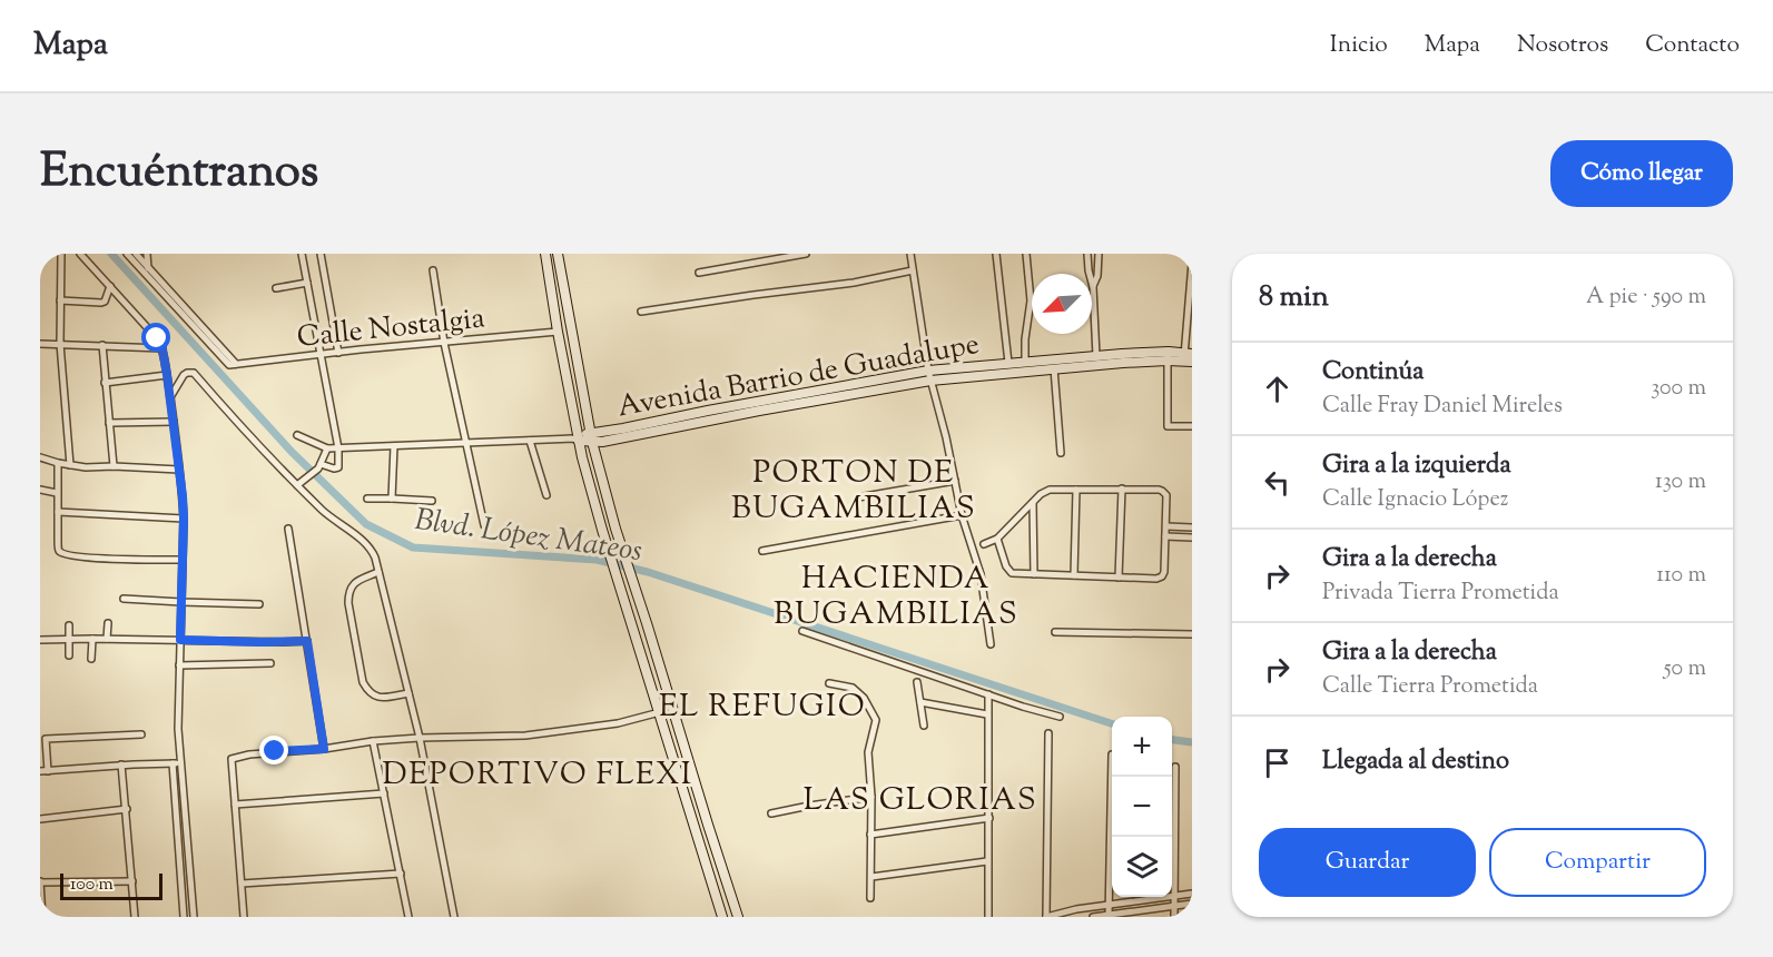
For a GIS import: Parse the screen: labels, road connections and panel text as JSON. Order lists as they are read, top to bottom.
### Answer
{
  "streets": {
    "main road": ["Avenida Barrio de Guadalupe"],
    "street": ["Calle Nostalgia"]
  },
  "districts": [
    "PORTON DE BUGAMBILIAS",
    "HACIENDA BUGAMBILIAS",
    "EL REFUGIO",
    "DEPORTIVO FLEXI",
    "LAS GLORIAS"
  ],
  "water": ["Blvd. López Mateos"],
  "scale_bar": "100 m",
  "north": "bottom left",
  "page": {
    "header": "Mapa",
    "nav": [
      "Inicio",
      "Mapa",
      "Nosotros",
      "Contacto"
    ],
    "title": "Encuéntranos",
    "buttons": [
      "Cómo llegar",
      ["Guardar", "Compartir"]
    ],
    "heading": ["8 min", "A pie · 590 m"],
    "list": [
      ["Continúa", "Calle Fray Daniel Mireles", "300 m"],
      ["Gira a la izquierda", "Calle Ignacio López", "130 m"],
      ["Gira a la derecha", "Privada Tierra Prometida", "110 m"],
      ["Gira a la derecha", "Calle Tierra Prometida", "50 m"],
      "Llegada al destino"
    ],
    "map_buttons": ["+", "−"],
    "scale": "100 m"
  }
}
